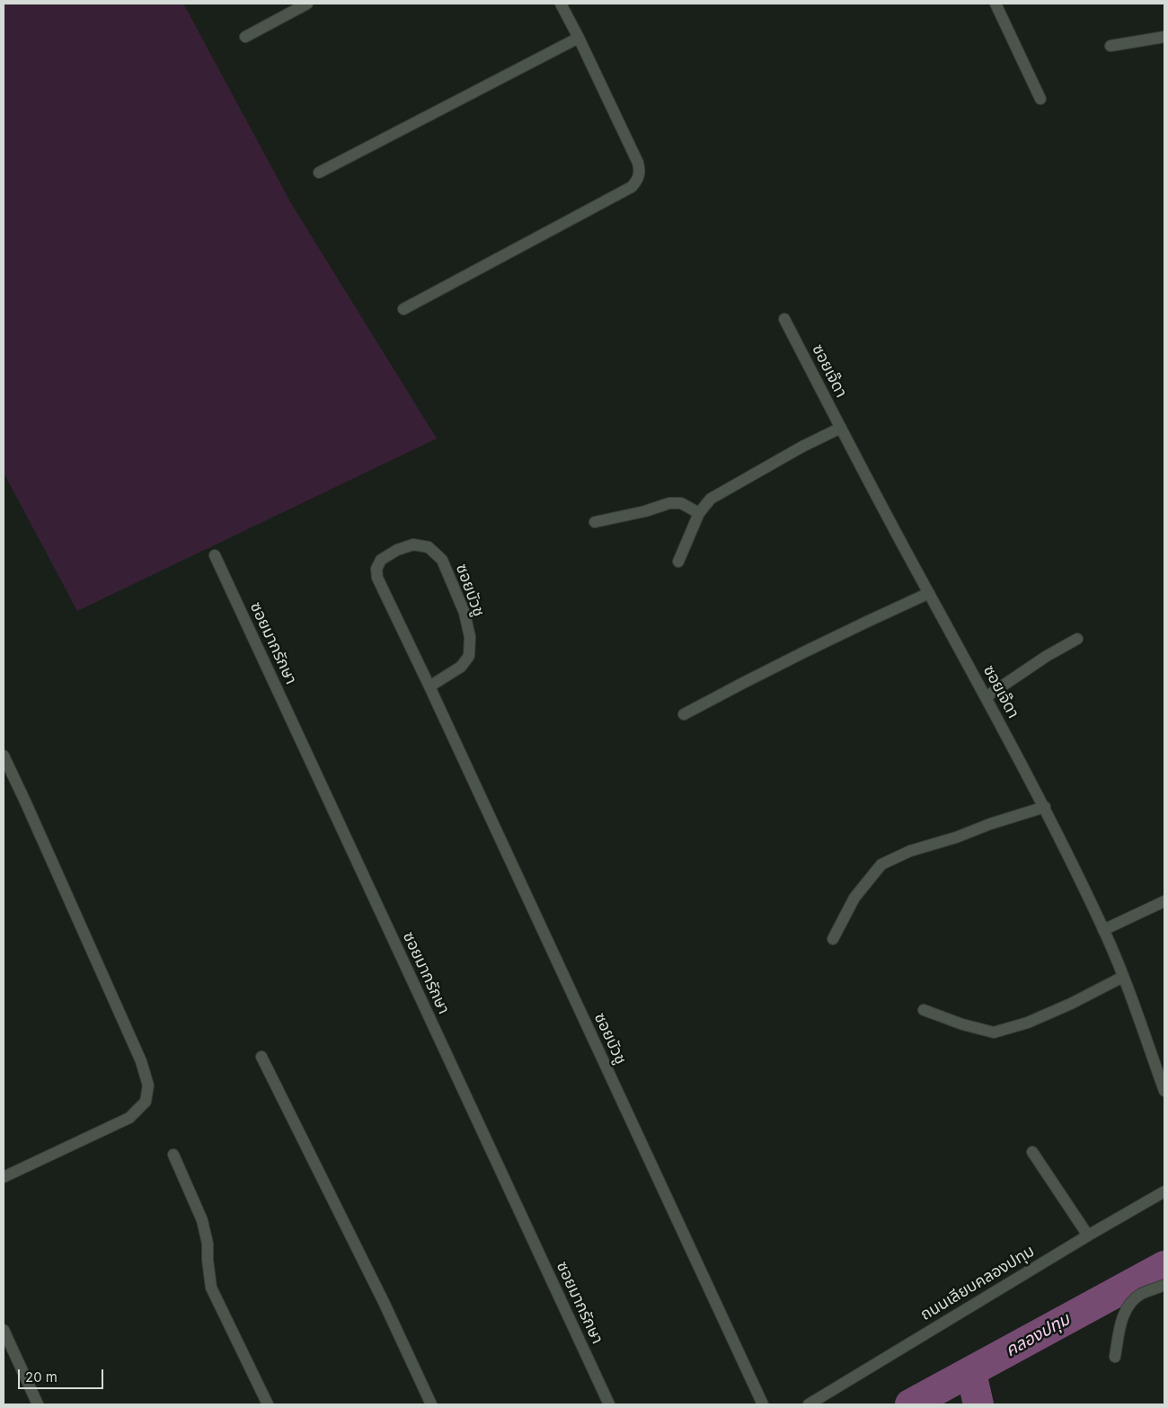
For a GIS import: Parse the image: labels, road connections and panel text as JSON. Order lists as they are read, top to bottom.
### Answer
{
  "streets": {
    "street": [
      "ซอยเจ๊ดา",
      "ซอยบัวชู",
      "ซอยมากรักษา",
      "ถนนเลียบคลองปทุม"
    ]
  },
  "water": ["คลองปทุม"],
  "scale_bar": "20 m"
}
